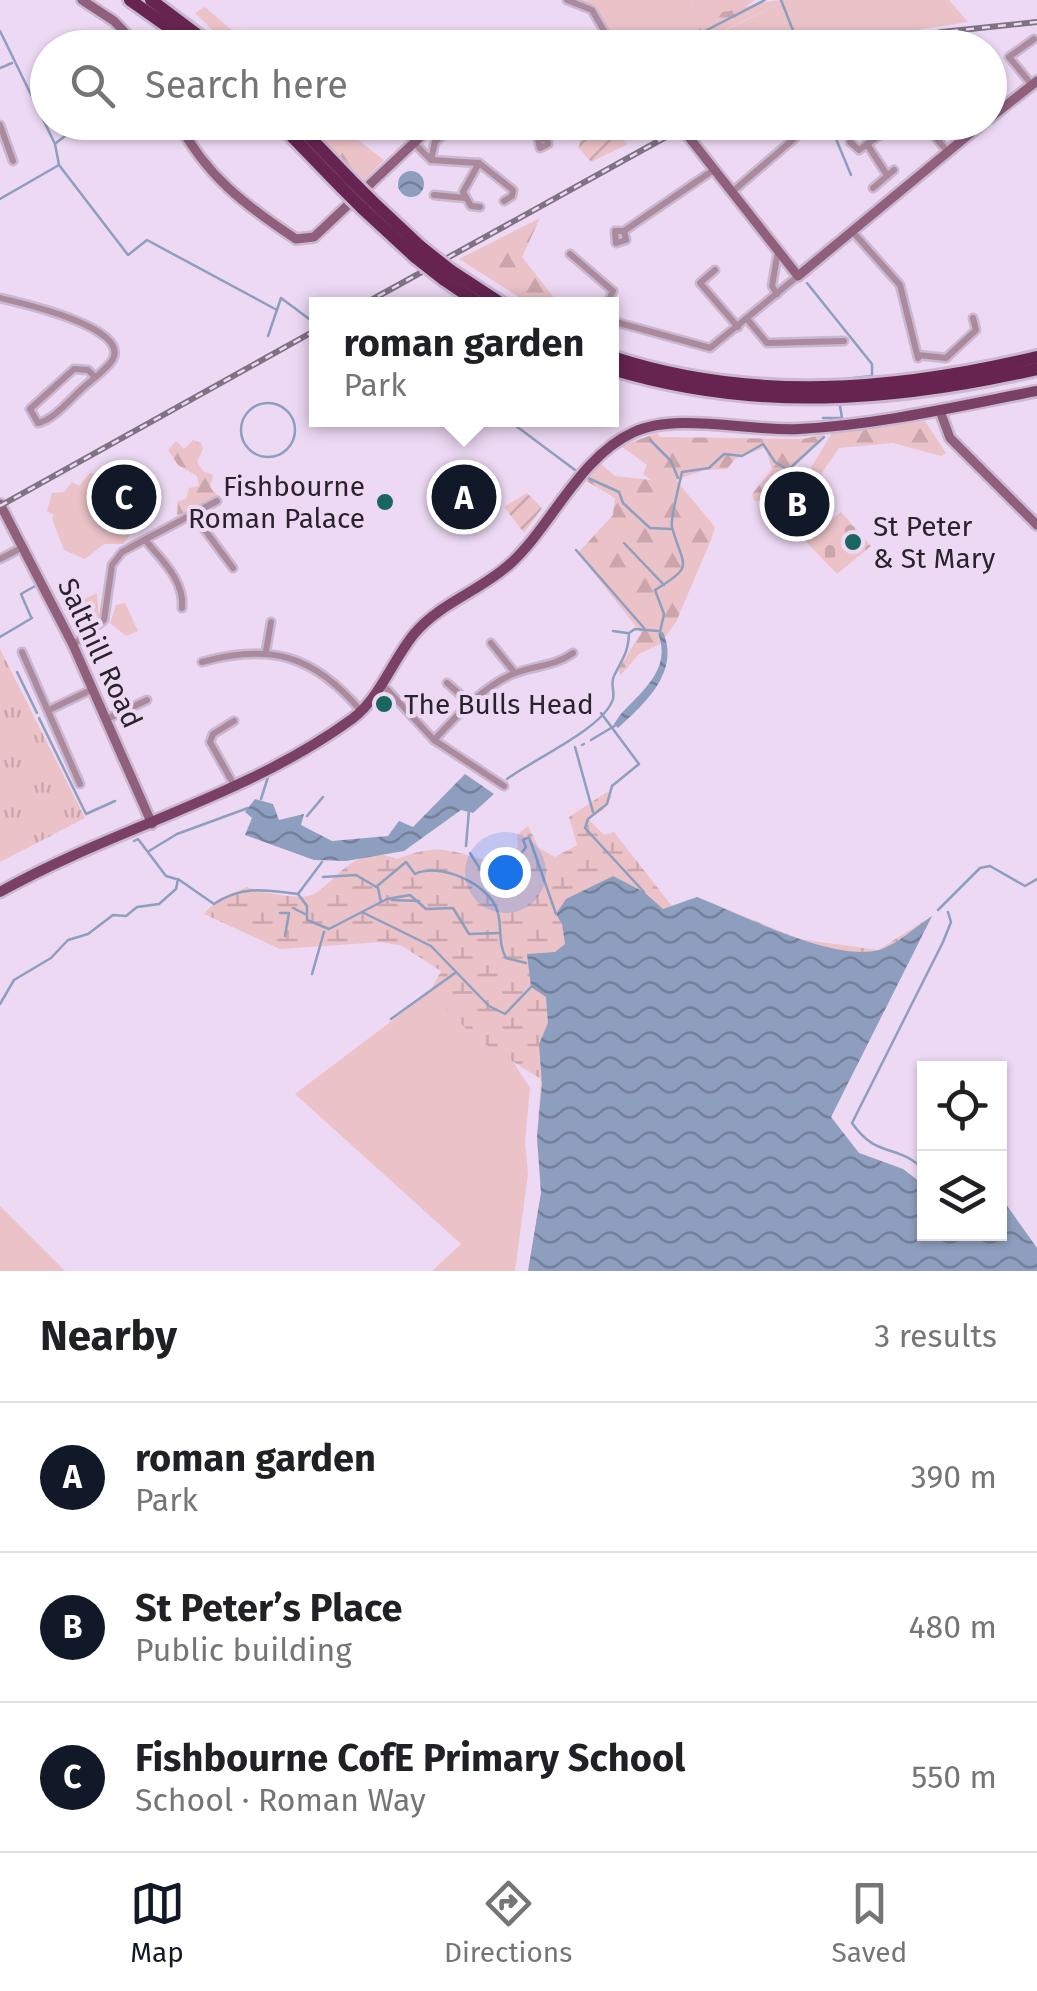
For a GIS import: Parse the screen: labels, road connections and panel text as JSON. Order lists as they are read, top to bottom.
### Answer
{
  "streets": {
    "street": ["Salthill Road"]
  },
  "places": ["Fishbourne Roman Palace", "St Peter & St Mary", "The Bulls Head"],
  "page": {
    "search": "Search here",
    "popup": ["roman garden", "Park"],
    "pins": ["A", "C", "B"],
    "heading": ["Nearby", "3 results"],
    "list": [
      {
        "mark": "A",
        "name": "roman garden",
        "note": "Park",
        "value": "390 m"
      },
      {
        "mark": "B",
        "name": "St Peter’s Place",
        "note": "Public building",
        "value": "480 m"
      },
      {
        "mark": "C",
        "name": "Fishbourne CofE Primary School",
        "note": "School · Roman Way",
        "value": "550 m"
      }
    ],
    "nav": ["Map", "Directions", "Saved"]
  }
}
